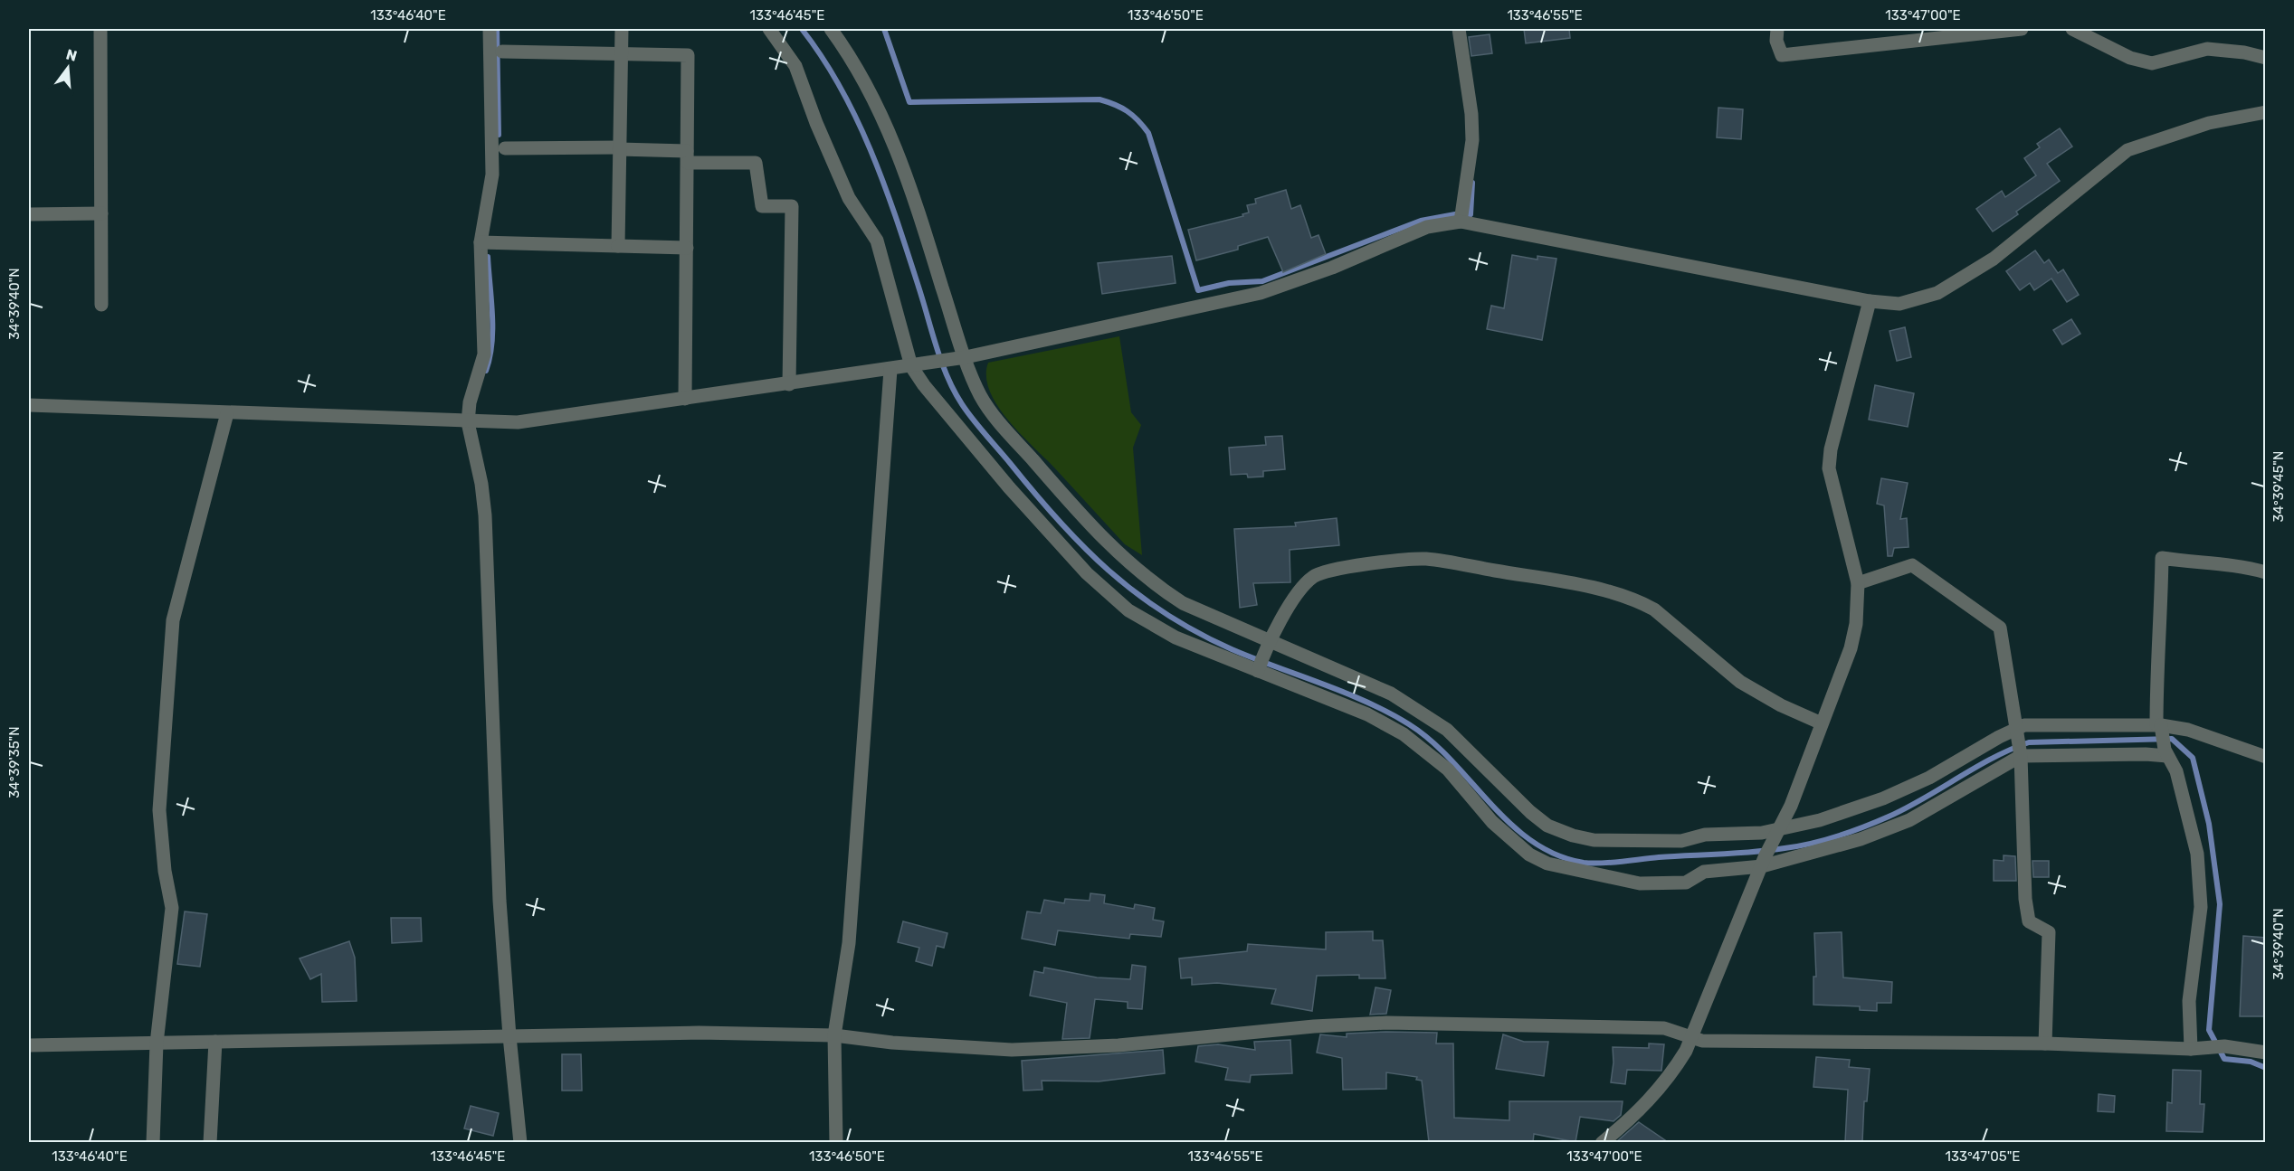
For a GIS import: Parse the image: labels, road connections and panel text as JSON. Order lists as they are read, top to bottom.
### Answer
{
  "north": "top",
  "coordinates": [
    "133°46'40\"E",
    "133°46'45\"E",
    "133°46'50\"E",
    "133°46'55\"E",
    "133°47'00\"E",
    "34°39'40\"N",
    "34°39'45\"N",
    "34°39'35\"N",
    "133°47'05\"E"
  ]
}
